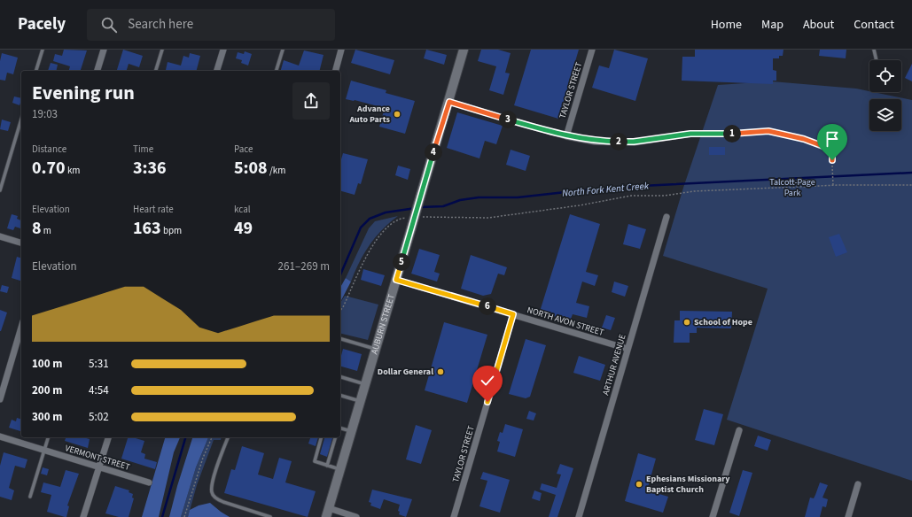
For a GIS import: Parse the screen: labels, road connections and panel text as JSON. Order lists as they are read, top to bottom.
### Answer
{
  "streets": {
    "main road": ["AUBURN STREET"],
    "street": [
      "TAYLOR STREET",
      "NORTH AVON STREET",
      "ARTHUR AVENUE",
      "VERMONT STREET"
    ]
  },
  "crossings": [
    ["TAYLOR STREET", "NORTH AVON STREET"],
    ["NORTH AVON STREET", "AUBURN STREET"],
    ["NORTH AVON STREET", "ARTHUR AVENUE"]
  ],
  "water": ["North Fork Kent Creek"],
  "parks": ["Talcott-Page Park"],
  "places": [
    "Advance Auto Parts",
    "School of Hope",
    "Dollar General",
    "Ephesians Missionary Baptist Church"
  ],
  "page": {
    "header": "Pacely",
    "search": "Search here",
    "nav": [
      "Home",
      "Map",
      "About",
      "Contact"
    ],
    "heading": ["Evening run", "19:03"],
    "pins": [
      "3",
      "1",
      "2",
      "4",
      "5",
      "6"
    ],
    "stats": [
      ["Distance", "0.70 km"],
      ["Time", "3:36"],
      ["Pace", "5:08 /km"],
      ["Elevation", "8 m"],
      ["Heart rate", "163 bpm"],
      ["kcal", "49"]
    ],
    "chart": ["Elevation", "261–269 m"],
    "list": [
      {
        "name": "100 m",
        "note": "5:31"
      },
      {
        "name": "200 m",
        "note": "4:54"
      },
      {
        "name": "300 m",
        "note": "5:02"
      }
    ]
  }
}
